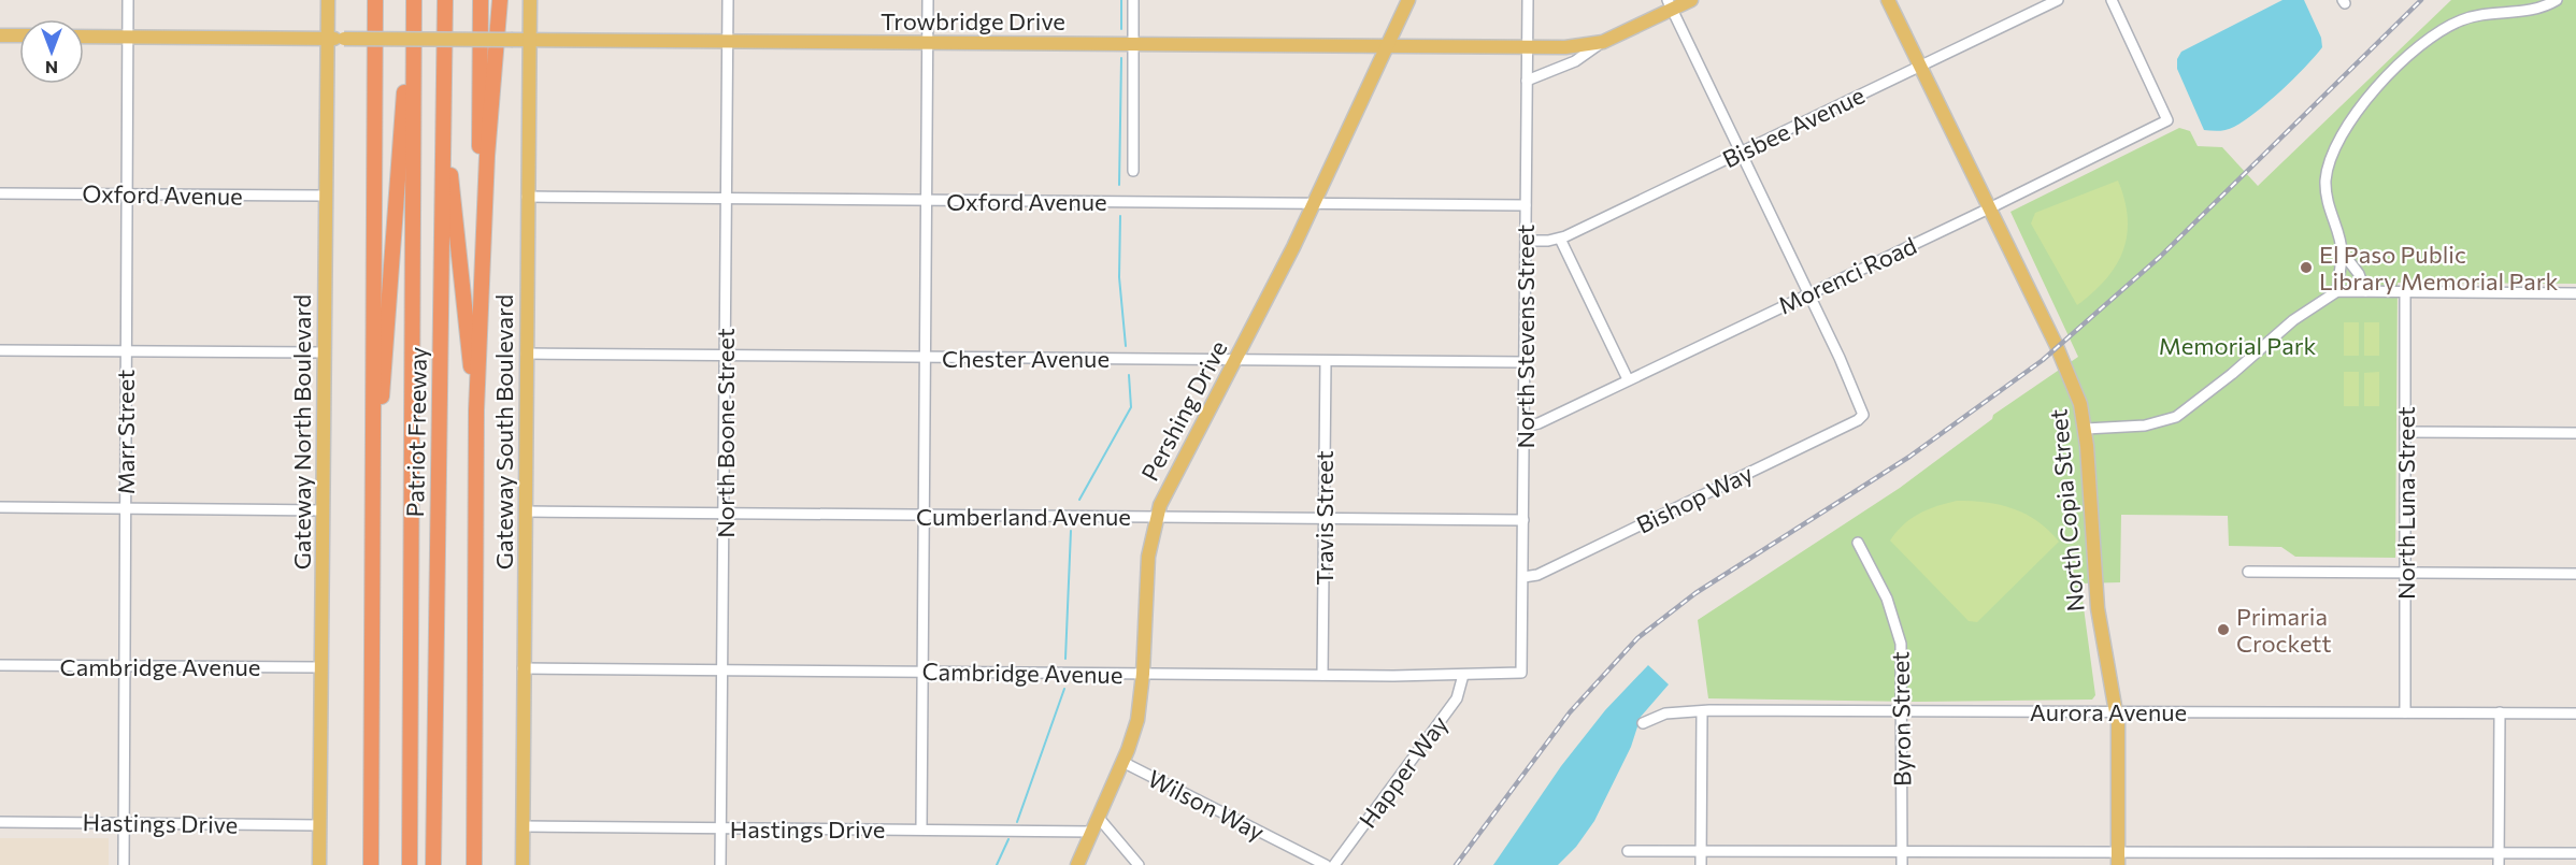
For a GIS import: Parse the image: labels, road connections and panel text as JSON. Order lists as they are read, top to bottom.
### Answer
{
  "streets": {
    "highway": ["Patriot Freeway"],
    "main road": [
      "Trowbridge Drive",
      "Pershing Drive",
      "Gateway North Boulevard",
      "Gateway South Boulevard",
      "North Copia Street"
    ],
    "street": [
      "Bisbee Avenue",
      "Oxford Avenue",
      "Morenci Road",
      "North Stevens Street",
      "Chester Avenue",
      "Marr Street",
      "North Boone Street",
      "Bishop Way",
      "North Luna Street",
      "Cumberland Avenue",
      "Travis Street",
      "Cambridge Avenue",
      "Aurora Avenue",
      "Byron Street",
      "Happer Way",
      "Wilson Way",
      "Hastings Drive"
    ]
  },
  "crossings": [
    ["Trowbridge Drive", "North Stevens Street"],
    ["Trowbridge Drive", "Pershing Drive"],
    ["Trowbridge Drive", "Marr Street"],
    ["Trowbridge Drive", "Gateway North Boulevard"],
    ["Trowbridge Drive", "Gateway South Boulevard"],
    ["Trowbridge Drive", "North Boone Street"],
    ["Bisbee Avenue", "North Stevens Street"],
    ["Bisbee Avenue", "North Copia Street"],
    ["Oxford Avenue", "North Stevens Street"],
    ["Oxford Avenue", "Pershing Drive"],
    ["Oxford Avenue", "Marr Street"],
    ["Oxford Avenue", "Gateway North Boulevard"],
    ["Oxford Avenue", "Gateway South Boulevard"],
    ["Oxford Avenue", "North Boone Street"],
    ["Morenci Road", "North Stevens Street"],
    ["Morenci Road", "Bishop Way"],
    ["Morenci Road", "North Copia Street"],
    ["North Stevens Street", "Chester Avenue"],
    ["North Stevens Street", "Bishop Way"],
    ["North Stevens Street", "Cumberland Avenue"],
    ["North Stevens Street", "Cambridge Avenue"],
    ["Chester Avenue", "Pershing Drive"],
    ["Chester Avenue", "Gateway South Boulevard"],
    ["Chester Avenue", "North Boone Street"],
    ["Chester Avenue", "Travis Street"],
    ["Pershing Drive", "Cumberland Avenue"],
    ["Pershing Drive", "Cambridge Avenue"],
    ["Pershing Drive", "Wilson Way"],
    ["Pershing Drive", "Hastings Drive"],
    ["Marr Street", "Cambridge Avenue"],
    ["Marr Street", "Hastings Drive"],
    ["Gateway North Boulevard", "Cambridge Avenue"],
    ["Gateway North Boulevard", "Hastings Drive"],
    ["Gateway South Boulevard", "Cumberland Avenue"],
    ["Gateway South Boulevard", "Cambridge Avenue"],
    ["Gateway South Boulevard", "Hastings Drive"],
    ["North Boone Street", "Cumberland Avenue"],
    ["North Boone Street", "Cambridge Avenue"],
    ["North Boone Street", "Hastings Drive"],
    ["North Luna Street", "Aurora Avenue"],
    ["North Copia Street", "Aurora Avenue"],
    ["Cumberland Avenue", "Travis Street"],
    ["Travis Street", "Cambridge Avenue"],
    ["Cambridge Avenue", "Happer Way"],
    ["Aurora Avenue", "Byron Street"]
  ],
  "parks": ["Memorial Park"],
  "places": ["El Paso Public Library Memorial Park", "Primaria Crockett"],
  "north": "bottom"
}
